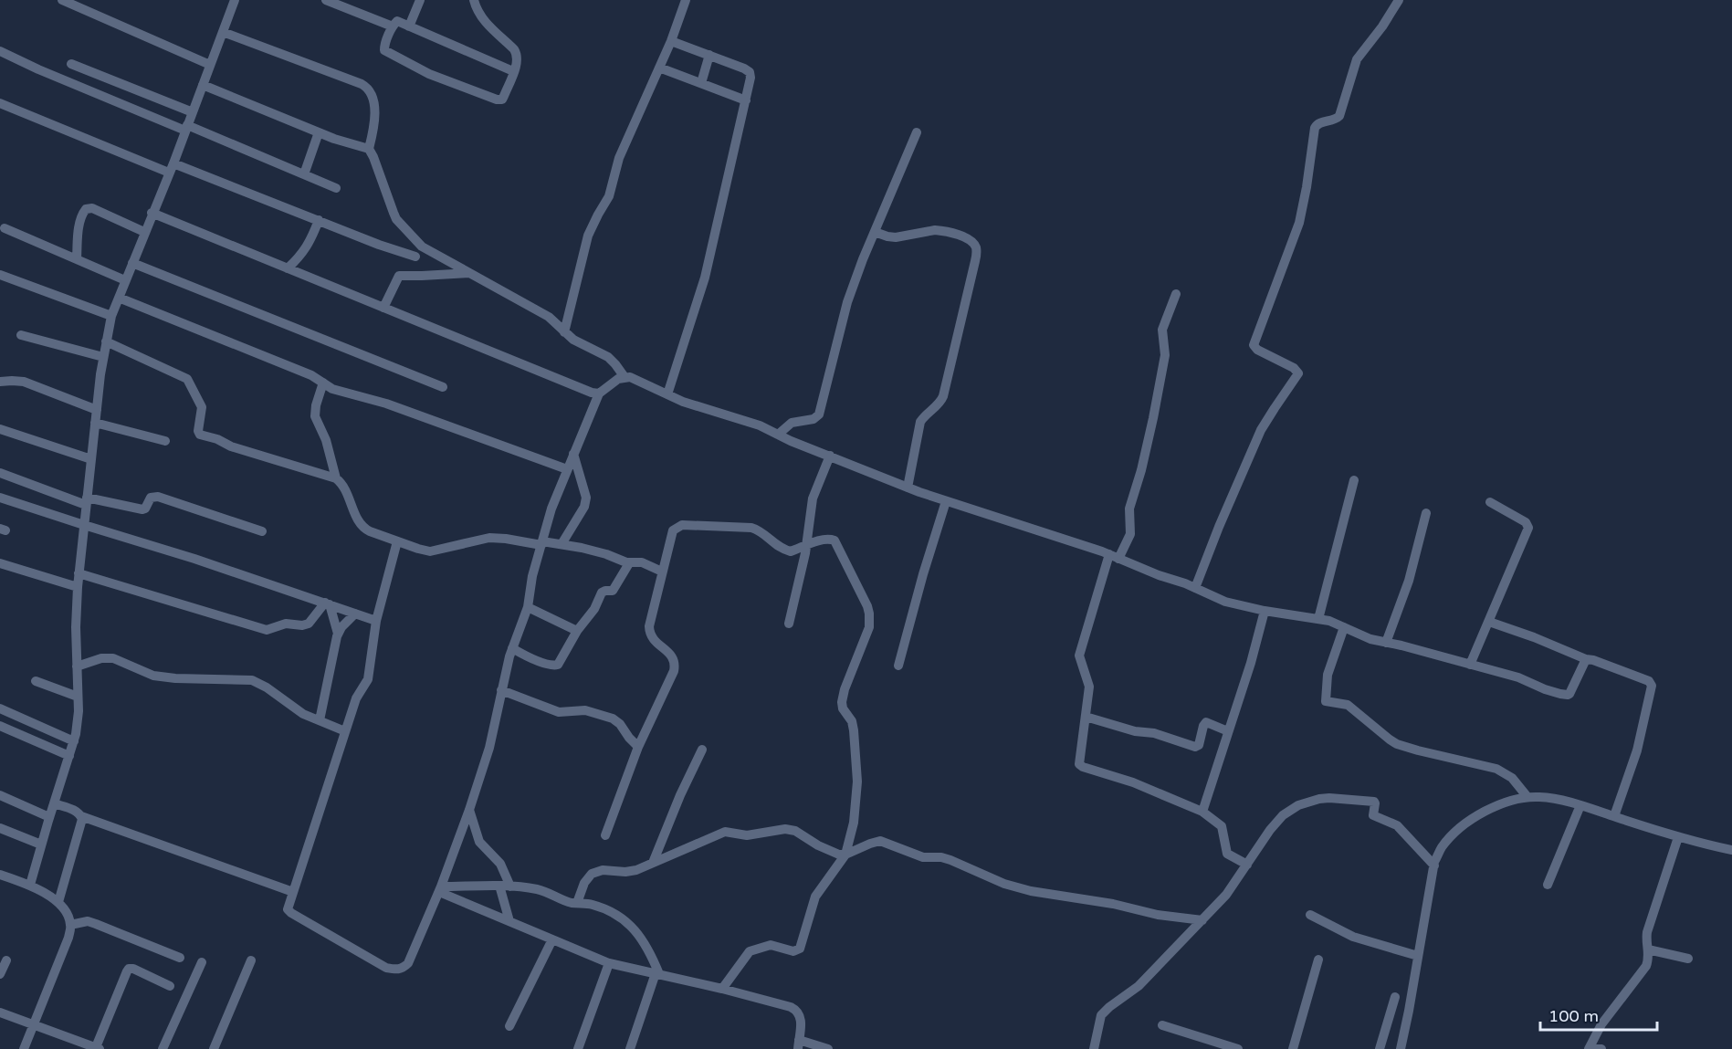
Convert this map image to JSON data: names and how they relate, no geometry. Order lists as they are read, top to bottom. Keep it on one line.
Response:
{"scale_bar":"100 m"}
